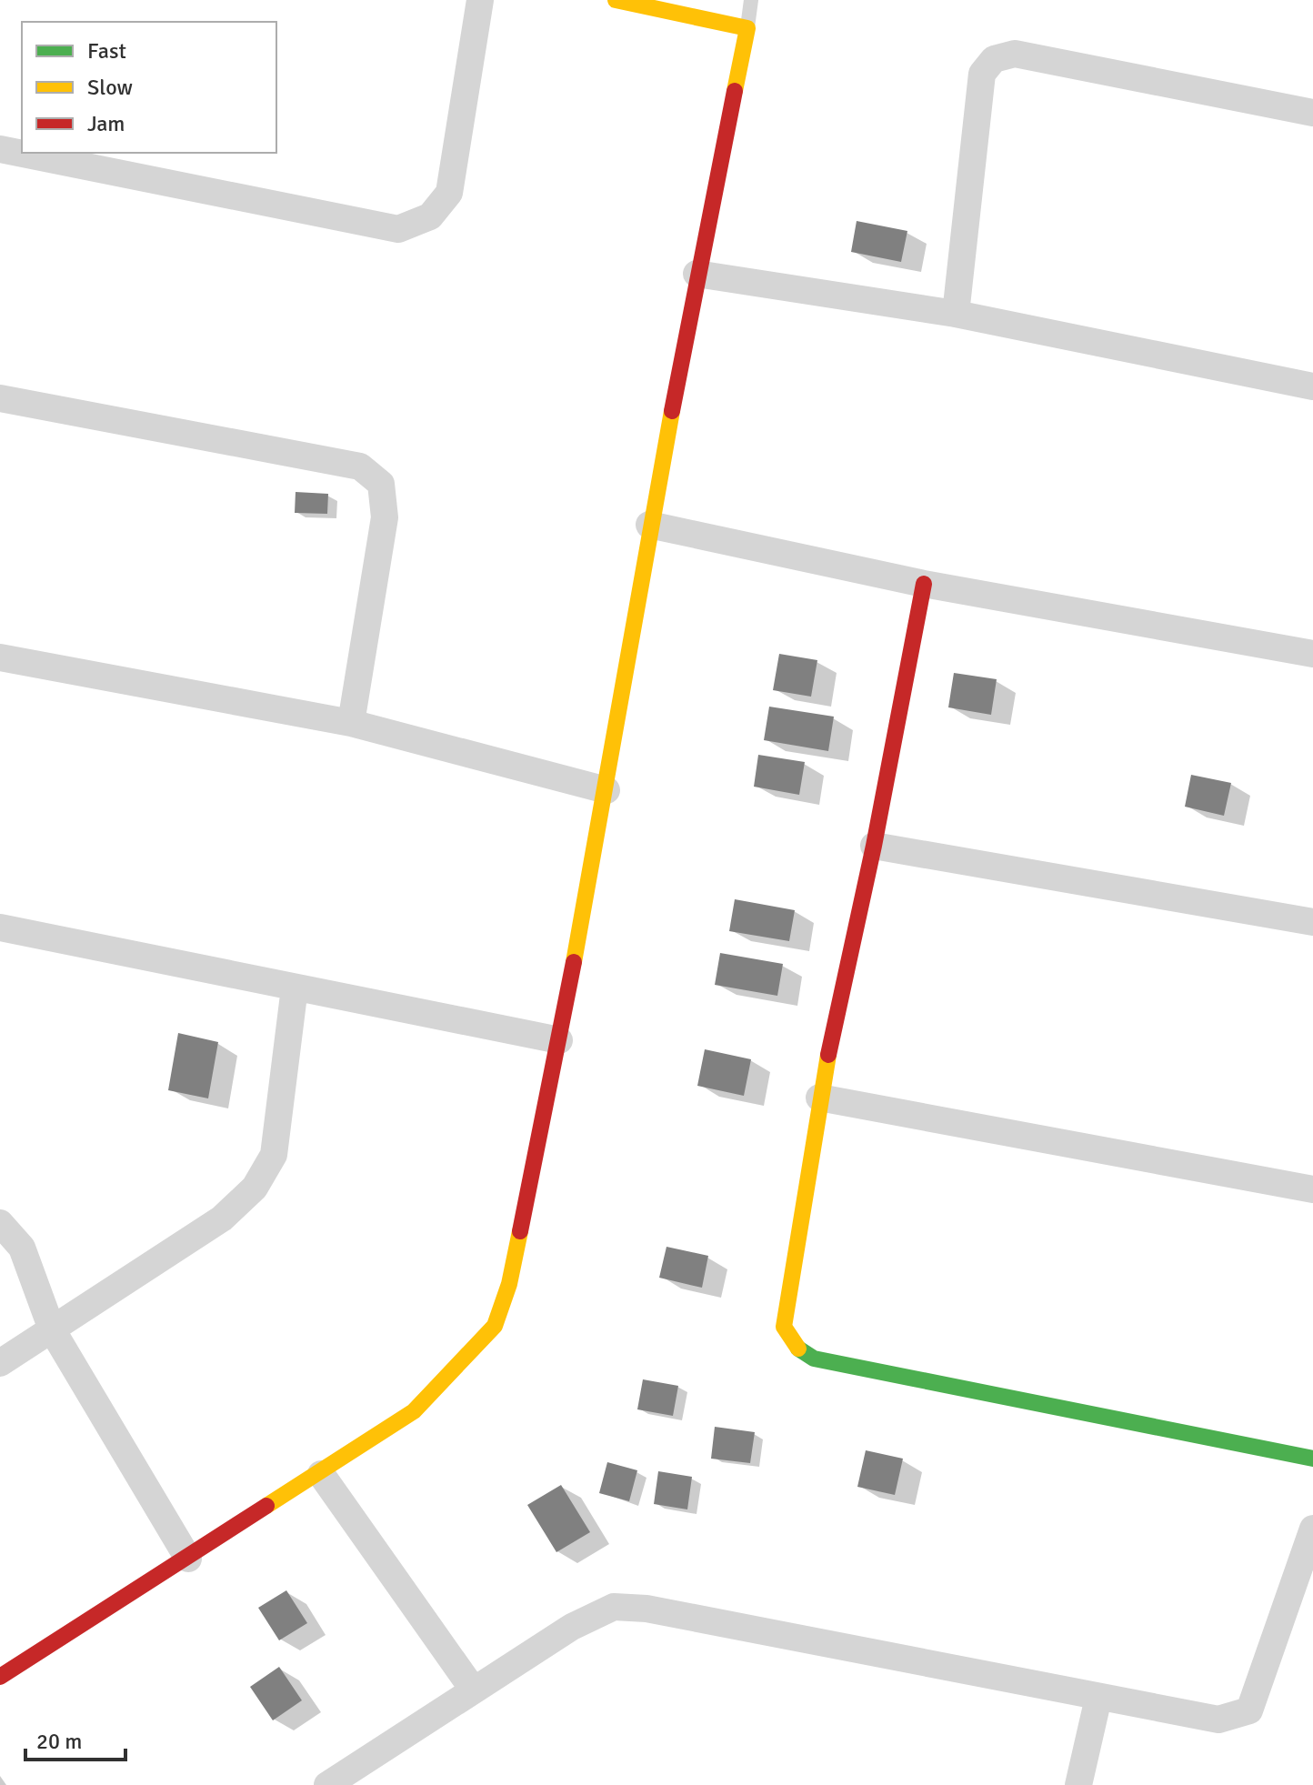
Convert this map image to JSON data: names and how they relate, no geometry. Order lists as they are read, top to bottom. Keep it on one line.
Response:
{"legend":["Fast","Slow","Jam"],"scale_bar":"20 m"}
